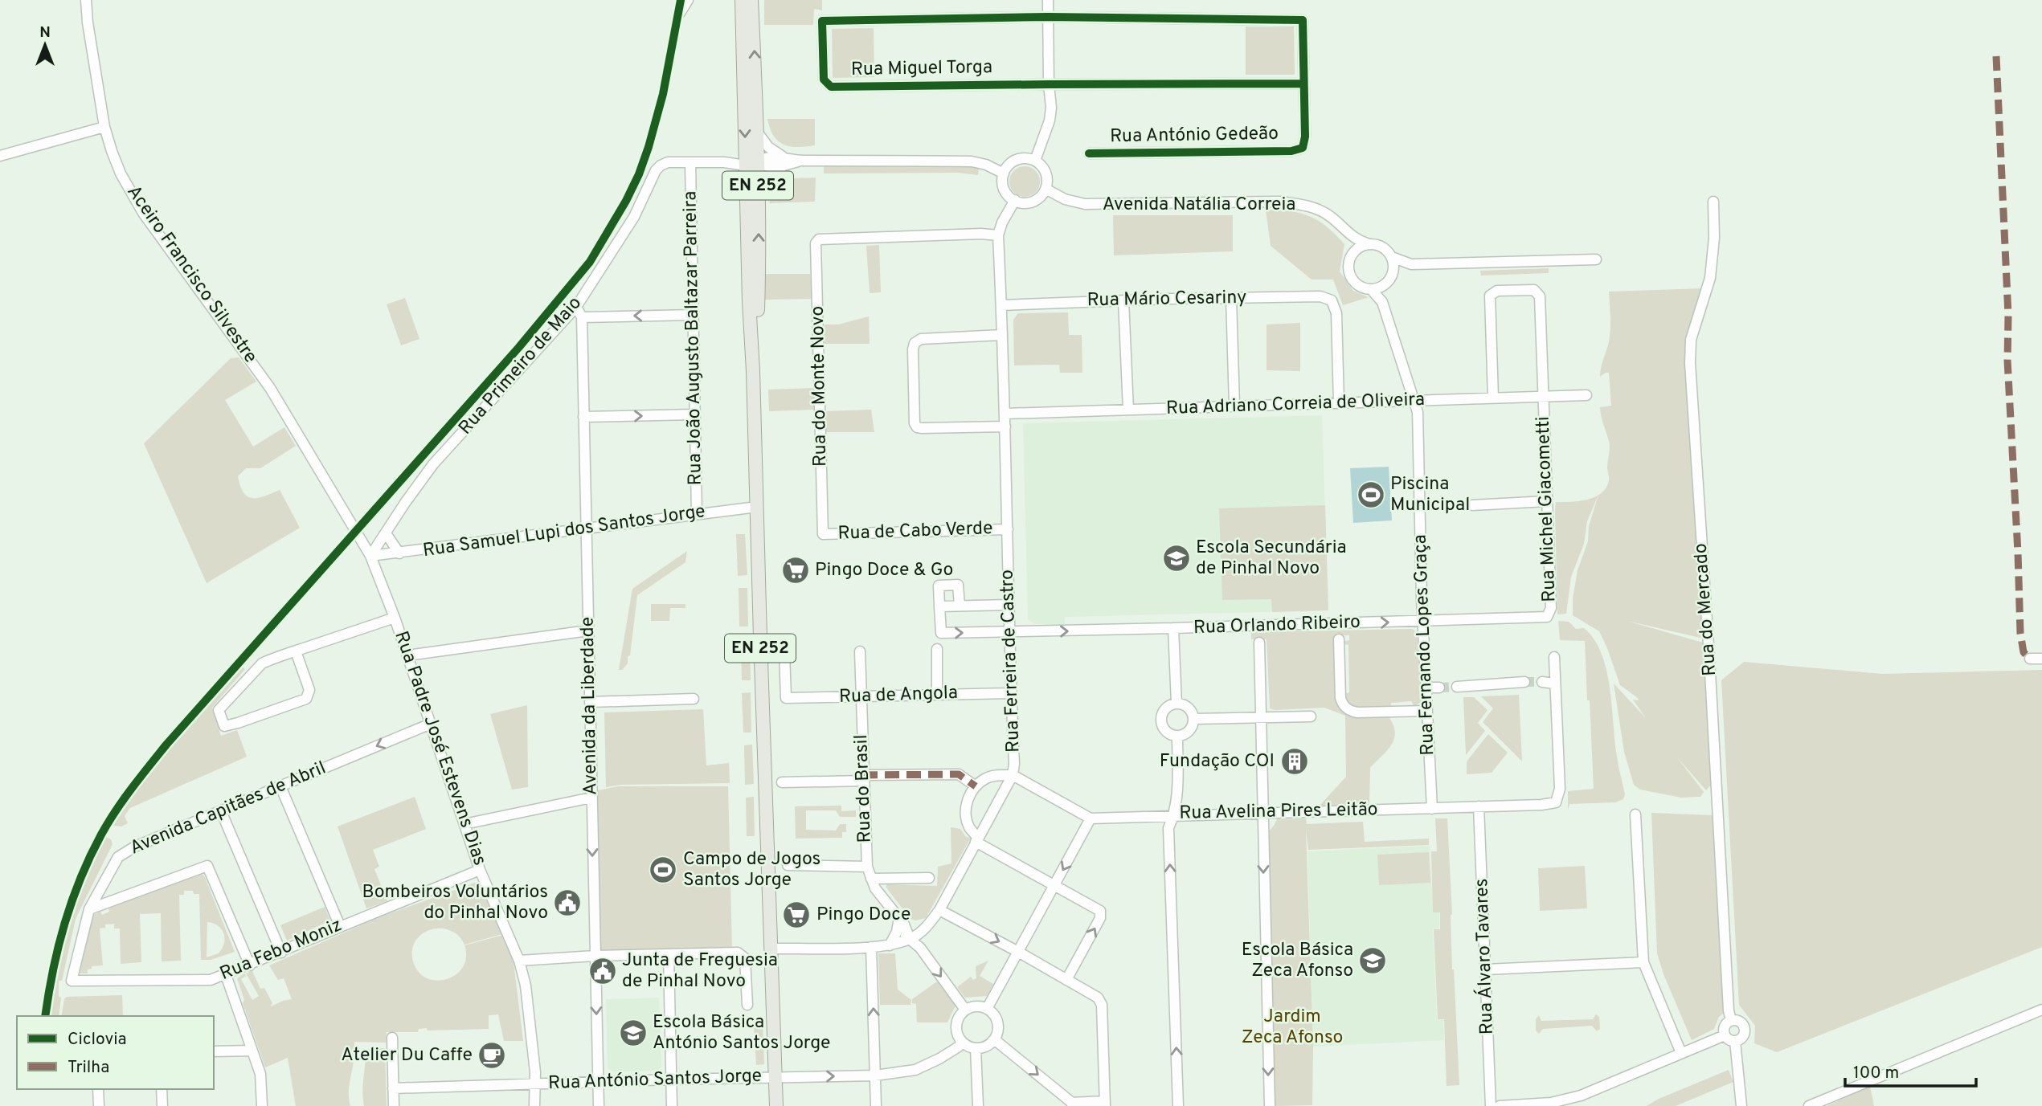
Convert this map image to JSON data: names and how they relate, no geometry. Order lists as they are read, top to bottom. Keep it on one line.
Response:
{"streets":{"main road":["EN 252"],"street":["Rua Miguel Torga","Rua António Gedeão","Avenida Natália Correia","Aceiro Francisco Silvestre","Rua Mário Cesariny","Rua João Augusto Baltazar Parreira","Rua Primeiro de Maio","Rua do Monte Novo","Rua Adriano Correia de Oliveira","Rua Michel Giacometti","Rua Samuel Lupi dos Santos Jorge","Rua de Cabo Verde","Rua do Mercado","Rua Orlando Ribeiro","Rua Fernando Lopes Graça","Rua Ferreira de Castro","Rua de Angola","Avenida da Liberdade","Rua Padre José Estevens Dias","Rua do Brasil","Avenida Capitães de Abril","Rua Avelina Pires Leitão","Rua Febo Moniz","Rua Álvaro Tavares","Rua António Santos Jorge"]},"crossings":[["Rua Miguel Torga","Rua António Gedeão"],["EN 252","Rua Primeiro de Maio"],["EN 252","Rua Samuel Lupi dos Santos Jorge"],["EN 252","Rua Ferreira de Castro"],["EN 252","Rua António Santos Jorge"],["Avenida Natália Correia","Rua Fernando Lopes Graça"],["Avenida Natália Correia","Rua Ferreira de Castro"],["Aceiro Francisco Silvestre","Rua Primeiro de Maio"],["Aceiro Francisco Silvestre","Rua Samuel Lupi dos Santos Jorge"],["Aceiro Francisco Silvestre","Rua Padre José Estevens Dias"],["Rua Mário Cesariny","Rua Adriano Correia de Oliveira"],["Rua Mário Cesariny","Rua Ferreira de Castro"],["Rua João Augusto Baltazar Parreira","Rua Primeiro de Maio"],["Rua João Augusto Baltazar Parreira","Rua Samuel Lupi dos Santos Jorge"],["Rua Primeiro de Maio","Rua Samuel Lupi dos Santos Jorge"],["Rua Primeiro de Maio","Avenida da Liberdade"],["Rua Primeiro de Maio","Rua Padre José Estevens Dias"],["Rua do Monte Novo","Rua de Cabo Verde"],["Rua do Monte Novo","Rua Ferreira de Castro"],["Rua Adriano Correia de Oliveira","Rua Michel Giacometti"],["Rua Adriano Correia de Oliveira","Rua Fernando Lopes Graça"],["Rua Adriano Correia de Oliveira","Rua Ferreira de Castro"],["Rua Michel Giacometti","Rua Orlando Ribeiro"],["Rua Samuel Lupi dos Santos Jorge","Avenida da Liberdade"],["Rua Samuel Lupi dos Santos Jorge","Rua Padre José Estevens Dias"],["Rua de Cabo Verde","Rua Ferreira de Castro"],["Rua Orlando Ribeiro","Rua Fernando Lopes Graça"],["Rua Orlando Ribeiro","Rua Ferreira de Castro"],["Rua Fernando Lopes Graça","Rua Avelina Pires Leitão"],["Rua Ferreira de Castro","Rua de Angola"],["Rua Ferreira de Castro","Rua do Brasil"],["Rua de Angola","Rua do Brasil"],["Avenida da Liberdade","Rua António Santos Jorge"],["Rua Padre José Estevens Dias","Avenida Capitães de Abril"],["Rua Padre José Estevens Dias","Rua Febo Moniz"],["Rua Padre José Estevens Dias","Rua António Santos Jorge"],["Rua do Brasil","Rua António Santos Jorge"],["Avenida Capitães de Abril","Rua Febo Moniz"],["Rua Avelina Pires Leitão","Rua Álvaro Tavares"]],"one_way":["Rua Orlando Ribeiro"],"parks":["Jardim Zeca Afonso"],"places":{"sports":["Piscina Municipal","Campo de Jogos Santos Jorge"],"school or university":["Escola Secundária de Pinhal Novo","Escola Básica Zeca Afonso","Escola Básica António Santos Jorge"],"supermarket":["Pingo Doce & Go","Pingo Doce"],"building":["Fundação COI"],"public building":["Bombeiros Voluntários do Pinhal Novo","Junta de Freguesia de Pinhal Novo"],"cafe":["Atelier Du Caffe"]},"legend":["Ciclovia","Trilha"],"scale_bar":"100 m","north":"top"}
